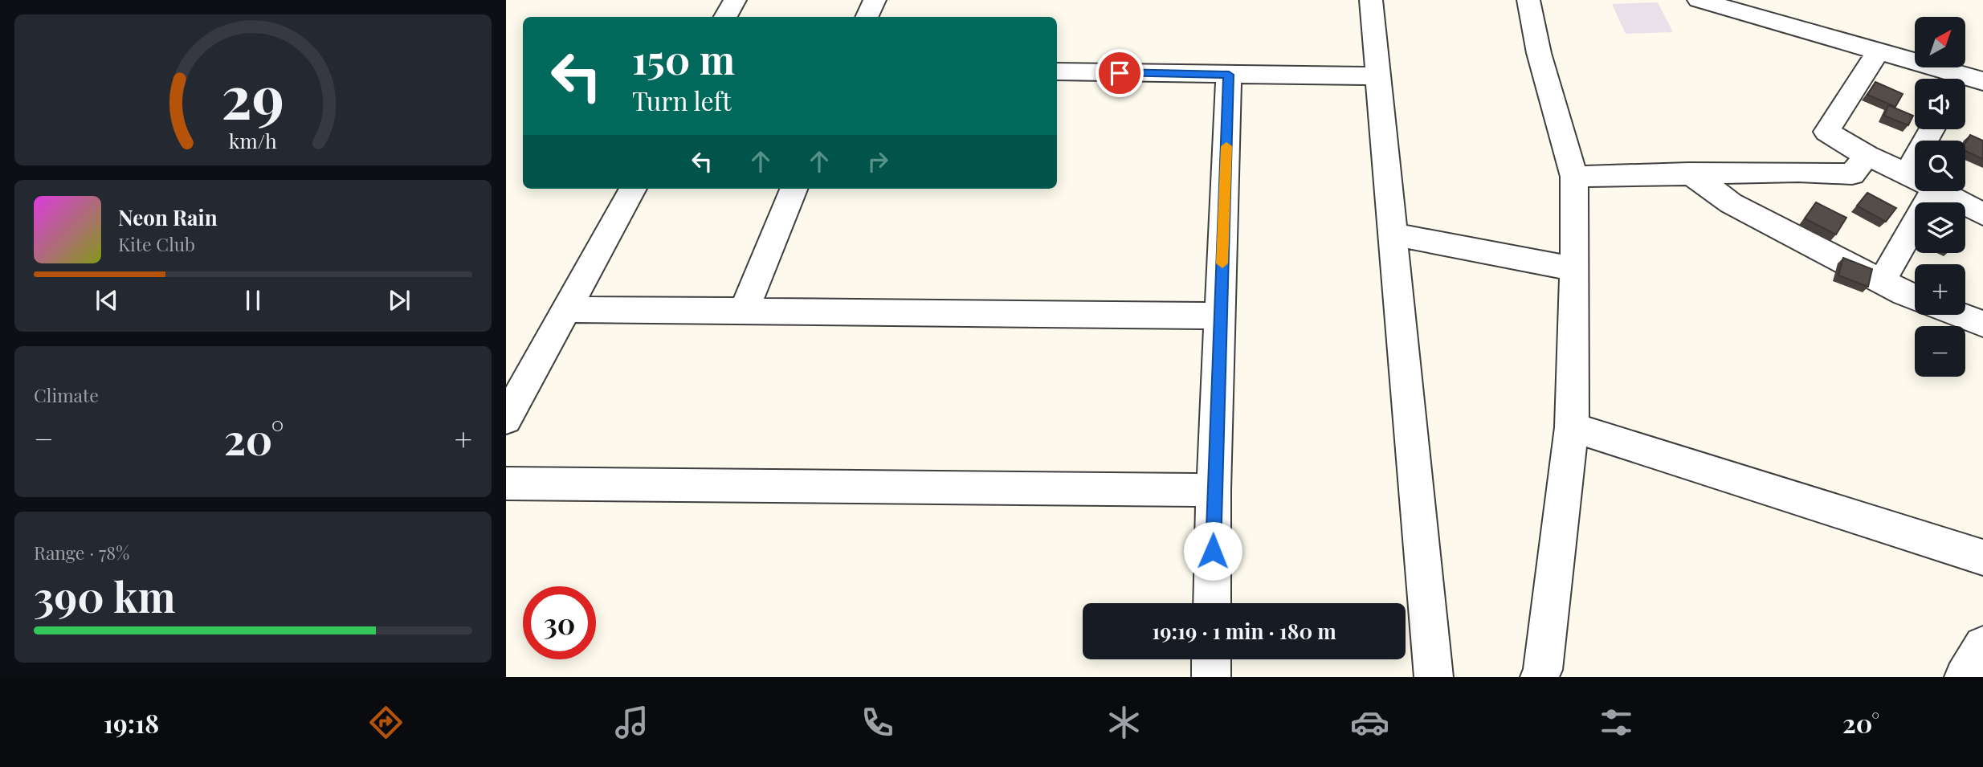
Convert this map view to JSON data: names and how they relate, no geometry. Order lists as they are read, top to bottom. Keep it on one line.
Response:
{"north":"top right","page":{"map_buttons":["+","−"],"turn":["150 m","Turn left"],"song":["Neon Rain","Kite Club"],"tile":["Climate",["Range · 78%","390 km"]],"heat":["−","20°","+"],"limit":"30","trip":"19:19 · 1 min · 180 m","tabs":["19:18","20°"],"gauge":["29","km/h"]}}
